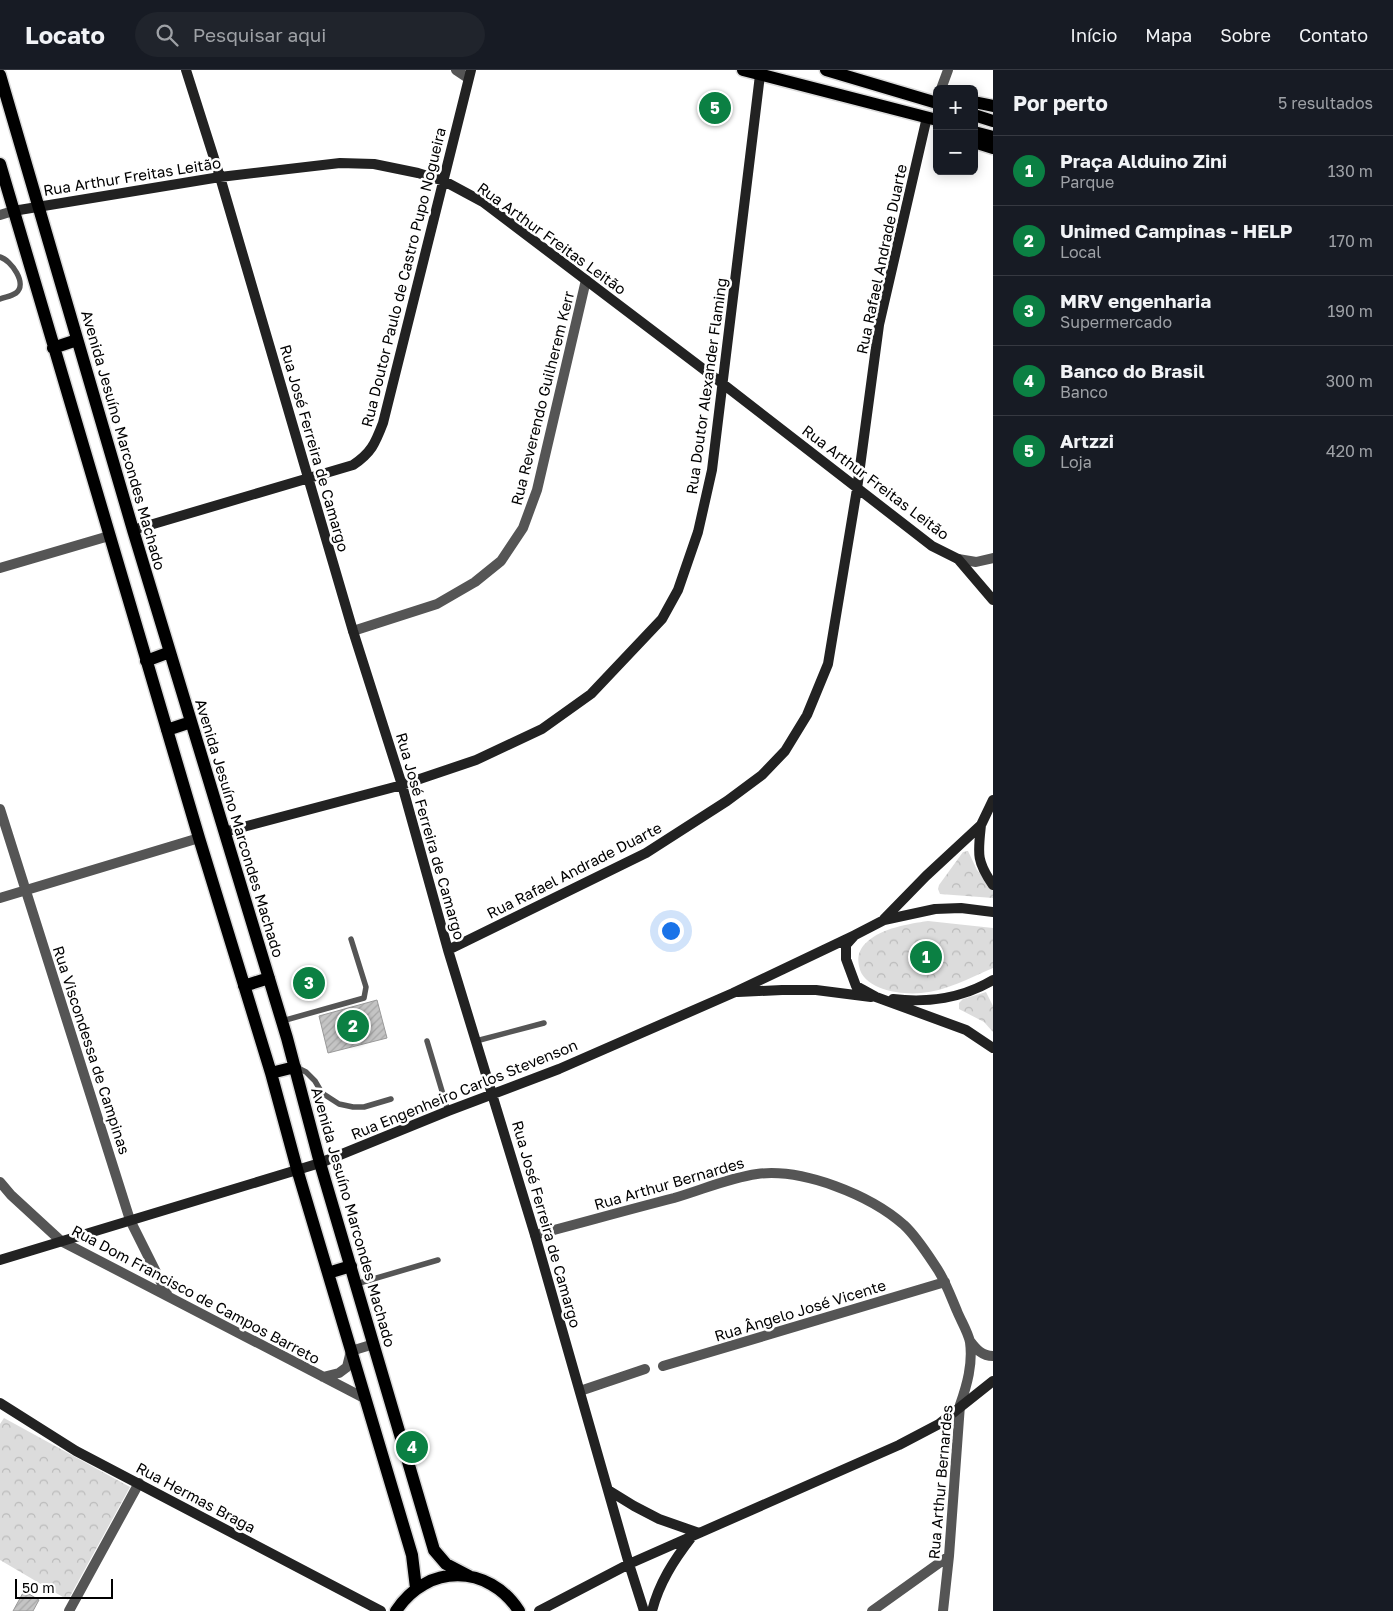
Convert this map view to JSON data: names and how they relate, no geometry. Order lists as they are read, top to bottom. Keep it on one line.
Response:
{"streets":{"main road":["Avenida Jesuíno Marcondes Machado"],"street":["Rua Arthur Freitas Leitão","Rua Rafael Andrade Duarte","Rua Doutor Paulo de Castro Pupo Nogueira","Rua Doutor Alexander Flaming","Rua Reverendo Guilherem Kerr","Rua José Ferreira de Camargo","Rua Viscondessa de Campinas","Rua Engenheiro Carlos Stevenson","Rua Arthur Bernardes","Rua Dom Francisco de Campos Barreto","Rua Ângelo José Vicente","Rua Hermas Braga"]},"crossings":[["Rua Arthur Freitas Leitão","Rua Rafael Andrade Duarte"],["Rua Arthur Freitas Leitão","Rua Doutor Paulo de Castro Pupo Nogueira"],["Rua Arthur Freitas Leitão","Rua Doutor Alexander Flaming"],["Rua Arthur Freitas Leitão","Rua Reverendo Guilherem Kerr"],["Rua Arthur Freitas Leitão","Avenida Jesuíno Marcondes Machado"],["Rua Arthur Freitas Leitão","Rua José Ferreira de Camargo"],["Rua Rafael Andrade Duarte","Rua José Ferreira de Camargo"],["Rua Doutor Paulo de Castro Pupo Nogueira","Avenida Jesuíno Marcondes Machado"],["Rua Doutor Paulo de Castro Pupo Nogueira","Rua José Ferreira de Camargo"],["Rua Doutor Alexander Flaming","Avenida Jesuíno Marcondes Machado"],["Rua Doutor Alexander Flaming","Rua José Ferreira de Camargo"],["Rua Reverendo Guilherem Kerr","Rua José Ferreira de Camargo"],["Avenida Jesuíno Marcondes Machado","Rua Engenheiro Carlos Stevenson"],["Rua José Ferreira de Camargo","Rua Engenheiro Carlos Stevenson"],["Rua José Ferreira de Camargo","Rua Arthur Bernardes"],["Rua Viscondessa de Campinas","Rua Engenheiro Carlos Stevenson"],["Rua Viscondessa de Campinas","Rua Dom Francisco de Campos Barreto"],["Rua Engenheiro Carlos Stevenson","Rua Dom Francisco de Campos Barreto"],["Rua Arthur Bernardes","Rua Ângelo José Vicente"]],"scale_bar":"50 m","page":{"header":"Locato","search":"Pesquisar aqui","nav":["Início","Mapa","Sobre","Contato"],"heading":["Por perto","5 resultados"],"map_buttons":["+","−"],"pins":["5","1","3","2","4"],"list":[{"mark":"1","name":"Praça Alduino Zini","note":"Parque","value":"130 m"},{"mark":"2","name":"Unimed Campinas - HELP","note":"Local","value":"170 m"},{"mark":"3","name":"MRV engenharia","note":"Supermercado","value":"190 m"},{"mark":"4","name":"Banco do Brasil","note":"Banco","value":"300 m"},{"mark":"5","name":"Artzzi","note":"Loja","value":"420 m"}],"scale":"50 m"}}
